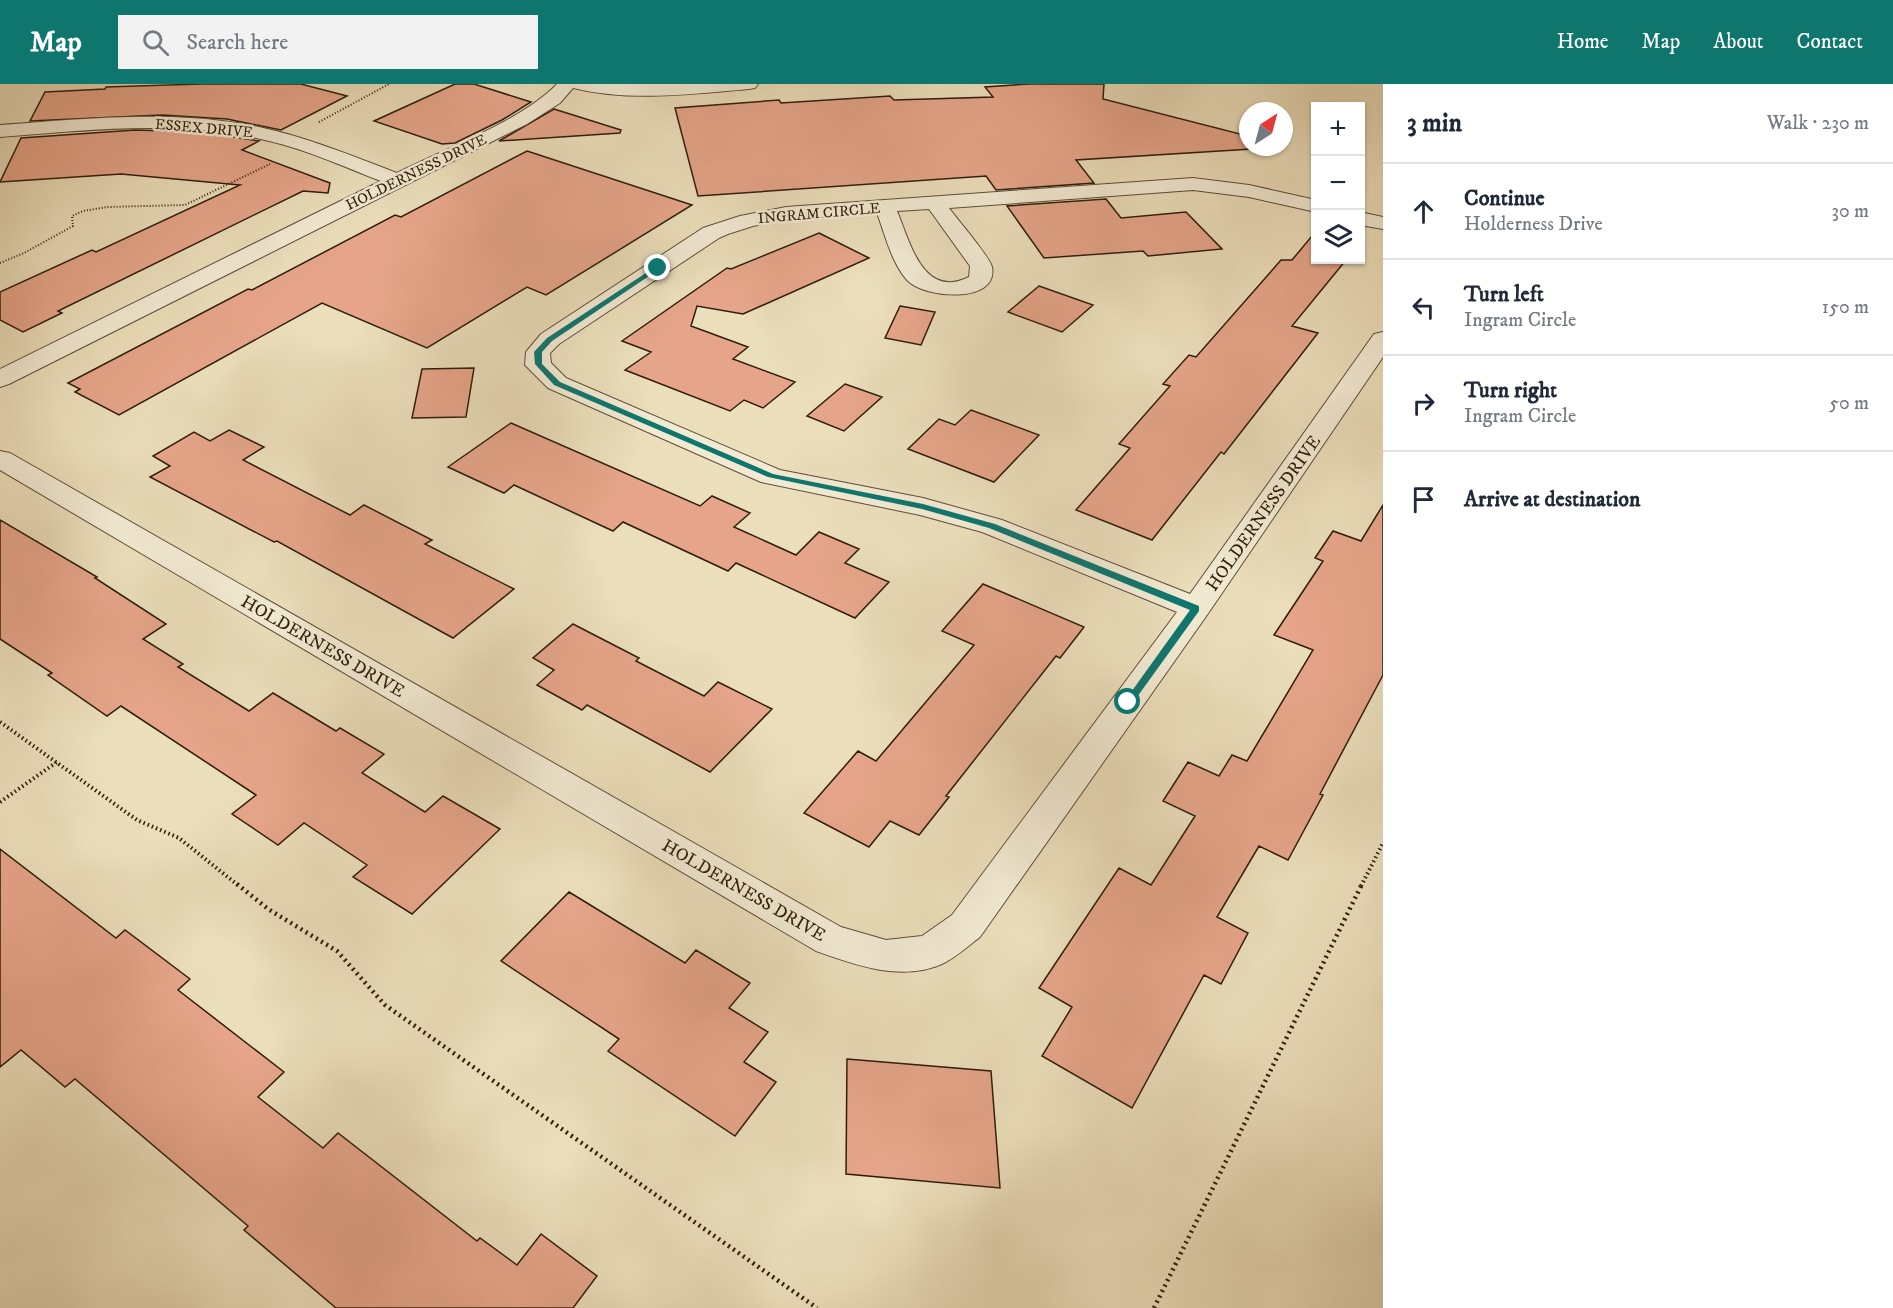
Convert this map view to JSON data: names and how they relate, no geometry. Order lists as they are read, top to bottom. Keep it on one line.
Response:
{"streets":{"street":["ESSEX DRIVE","HOLDERNESS DRIVE","INGRAM CIRCLE"]},"crossings":[["ESSEX DRIVE","HOLDERNESS DRIVE"],["HOLDERNESS DRIVE","INGRAM CIRCLE"]],"north":"top right","page":{"header":"Map","search":"Search here","nav":["Home","Map","About","Contact"],"heading":["3 min","Walk · 230 m"],"map_buttons":["+","−"],"list":[["Continue","Holderness Drive","30 m"],["Turn left","Ingram Circle","150 m"],["Turn right","Ingram Circle","50 m"],"Arrive at destination"]}}
